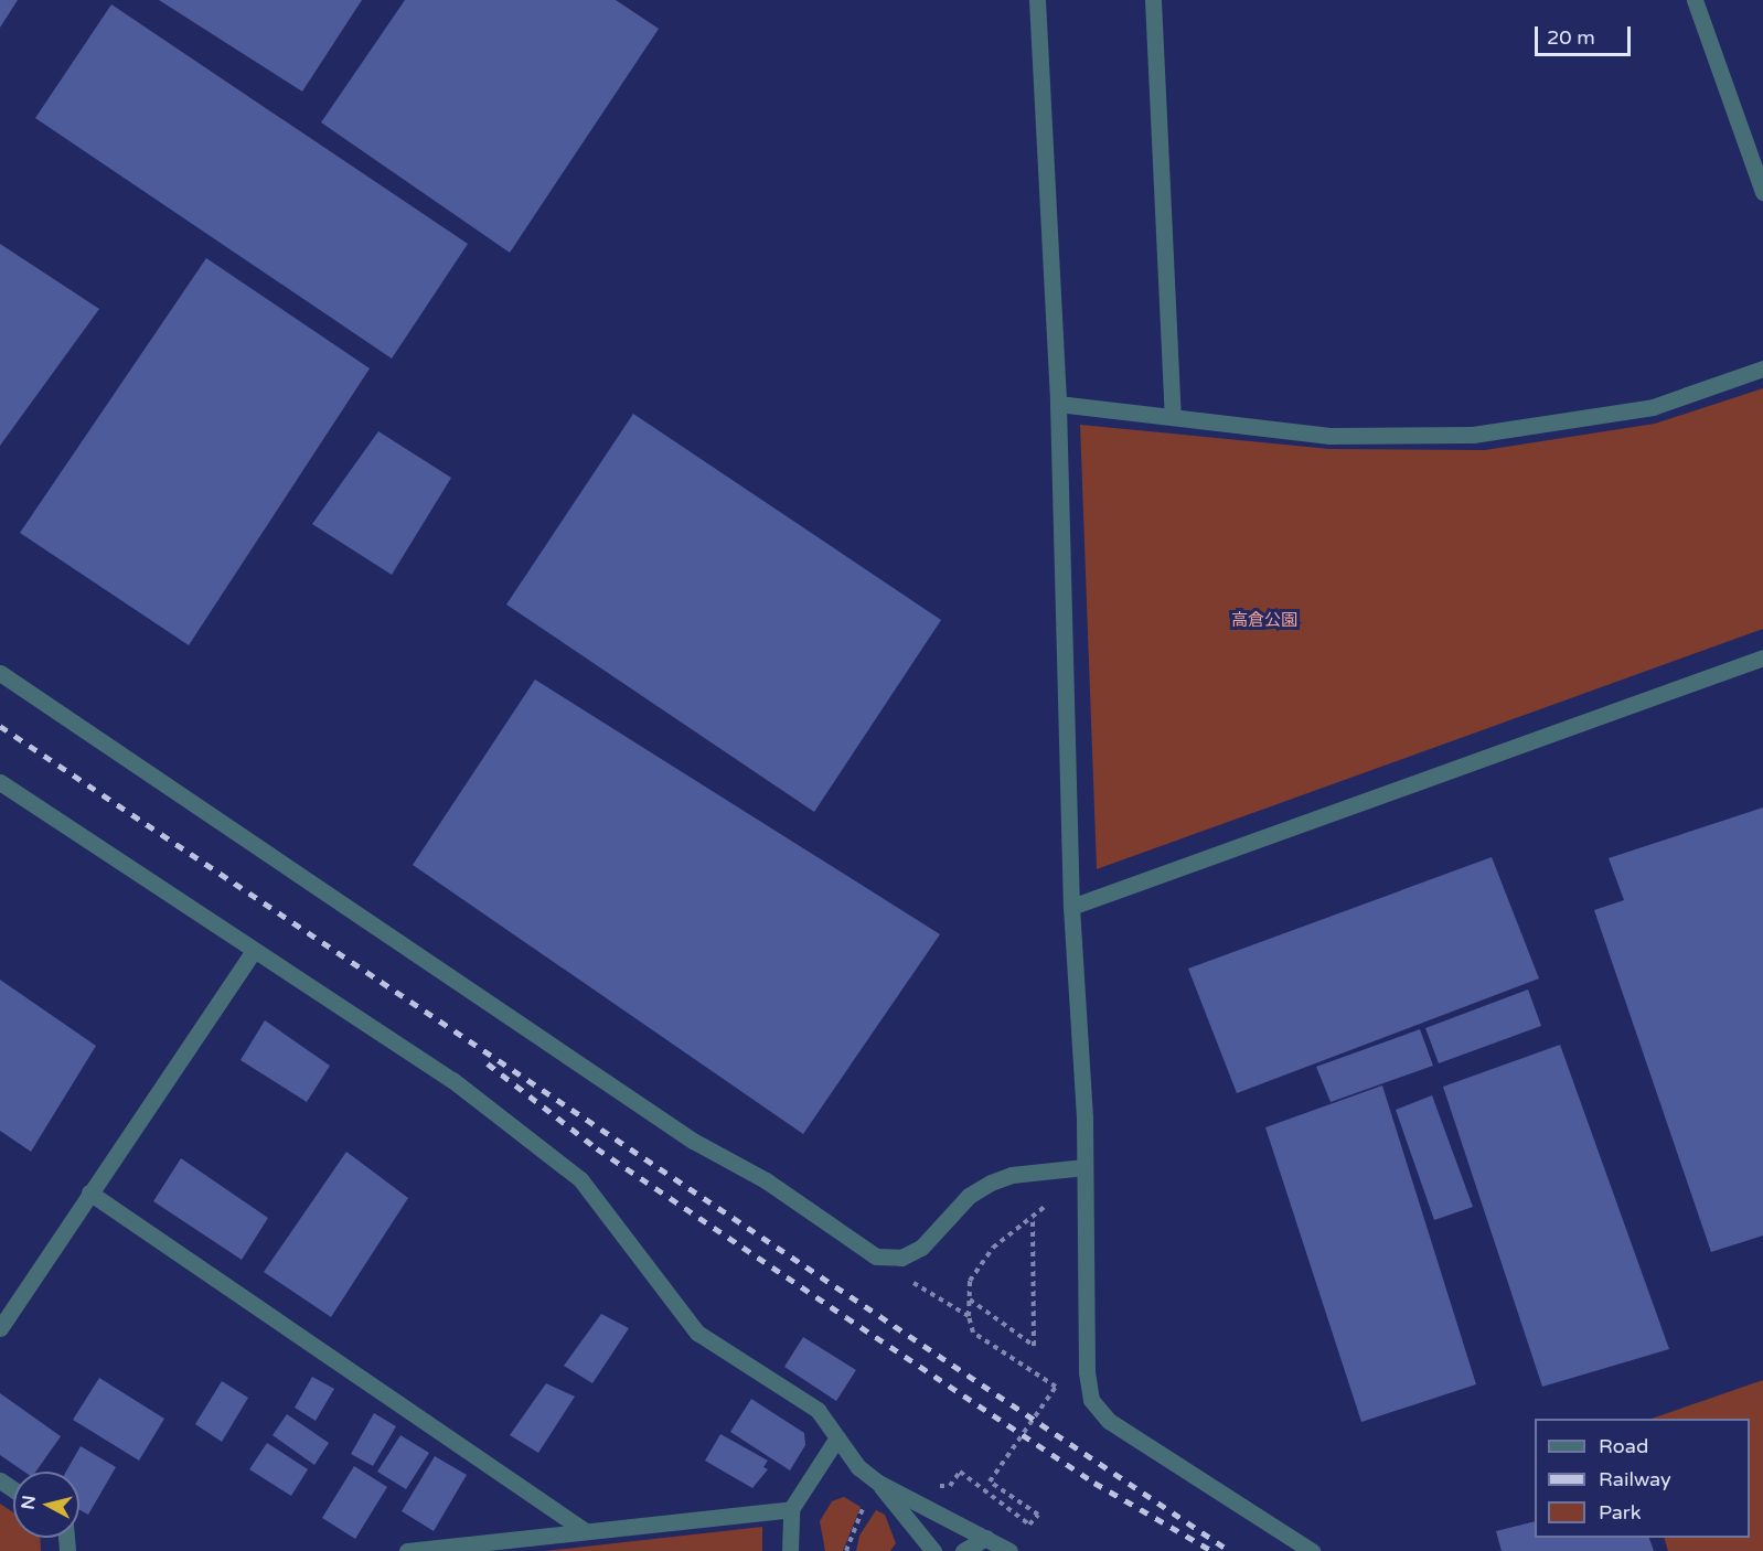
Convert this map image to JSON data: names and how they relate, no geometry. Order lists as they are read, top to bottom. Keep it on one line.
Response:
{"parks":["高倉公園"],"legend":["Road","Railway","Park"],"scale_bar":"20 m","north":"left"}
